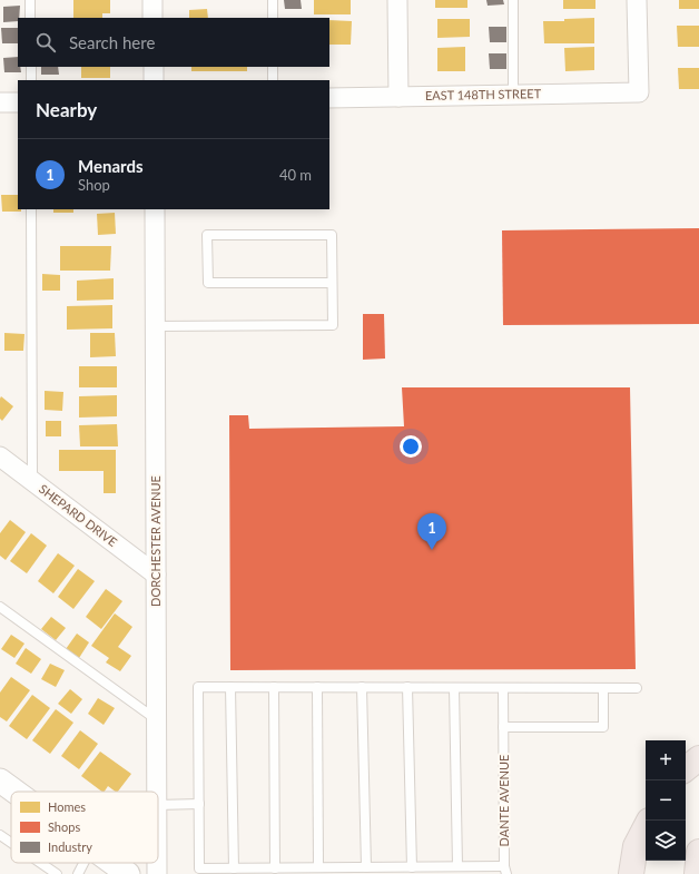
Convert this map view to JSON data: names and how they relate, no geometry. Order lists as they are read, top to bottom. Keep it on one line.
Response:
{"streets":{"street":["EAST 148TH STREET","SHEPARD DRIVE","DORCHESTER AVENUE"],"lane":["DANTE AVENUE"]},"crossings":[["SHEPARD DRIVE","DORCHESTER AVENUE"]],"legend":["Homes","Shops","Industry"],"page":{"search":"Search here","heading":"Nearby","list":[{"mark":"1","name":"Menards","note":"Shop","value":"40 m"}],"pins":"1","map_buttons":["+","−"]}}
